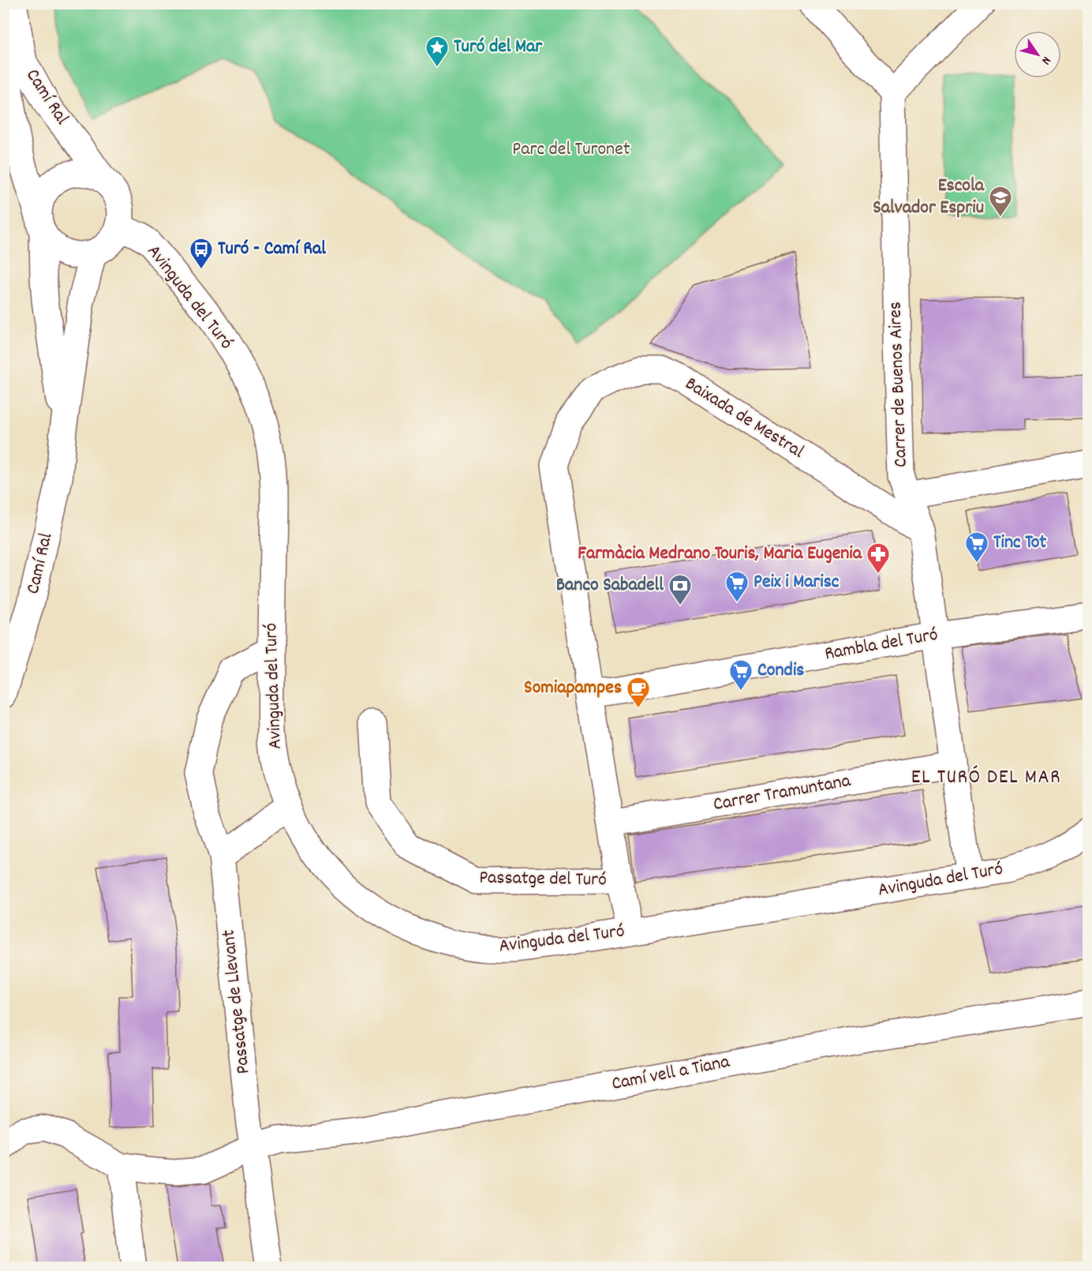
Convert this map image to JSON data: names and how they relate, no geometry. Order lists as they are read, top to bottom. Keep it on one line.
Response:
{"streets":{"street":["Camí Ral","Avinguda del Turó","Carrer de Buenos Aires","Baixada de Mestral","Rambla del Turó","Carrer Tramuntana","Passatge del Turó","Passatge de Llevant","Camí vell a Tiana"]},"crossings":[["Camí Ral","Avinguda del Turó"],["Avinguda del Turó","Carrer de Buenos Aires"],["Avinguda del Turó","Baixada de Mestral"],["Avinguda del Turó","Passatge de Llevant"],["Carrer de Buenos Aires","Baixada de Mestral"],["Carrer de Buenos Aires","Rambla del Turó"],["Carrer de Buenos Aires","Carrer Tramuntana"],["Baixada de Mestral","Rambla del Turó"],["Baixada de Mestral","Carrer Tramuntana"],["Baixada de Mestral","Passatge del Turó"],["Passatge de Llevant","Camí vell a Tiana"]],"districts":["EL TURÓ DEL MAR"],"parks":["Parc del Turonet"],"places":{"place":["Turó del Mar"],"school or university":["Escola Salvador Espriu"],"bus stop":["Turó - Camí Ral"],"supermarket":["Tinc Tot","Peix i Marisc","Condis"],"pharmacy":["Farmàcia Medrano Touris, Maria Eugenia"],"bank":["Banco Sabadell"],"cafe":["Somiapampes"]},"north":"bottom right"}
